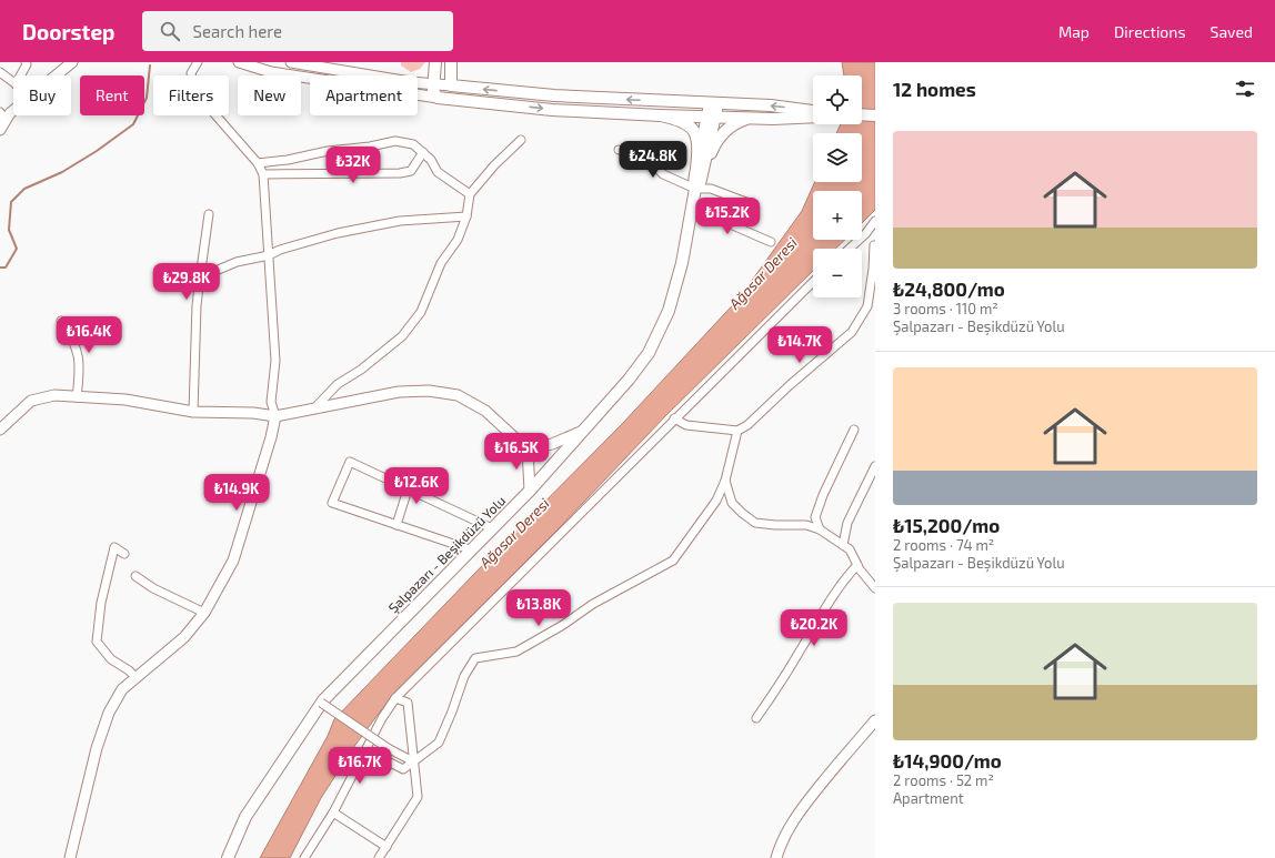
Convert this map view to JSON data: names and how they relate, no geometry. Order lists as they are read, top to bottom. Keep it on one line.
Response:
{"streets":{"main road":["Şalpazarı - Beşikdüzü Yolu"]},"water":["Ağasar Deresi"],"page":{"header":"Doorstep","search":"Search here","nav":["Map","Directions","Saved"],"heading":"12 homes","map_buttons":["+","−"],"chip":["Buy","Rent","Filters","New","Apartment"],"list":[{"name":"₺24,800/mo","note":"3 rooms · 110 m² · Şalpazarı - Beşikdüzü Yolu"},{"name":"₺15,200/mo","note":"2 rooms · 74 m² · Şalpazarı - Beşikdüzü Yolu"},{"name":"₺14,900/mo","note":"2 rooms · 52 m² · Apartment"}],"price":["₺24.8K","₺32K","₺15.2K","₺29.8K","₺16.4K","₺14.7K","₺16.5K","₺12.6K","₺14.9K","₺13.8K","₺20.2K","₺16.7K"]}}
